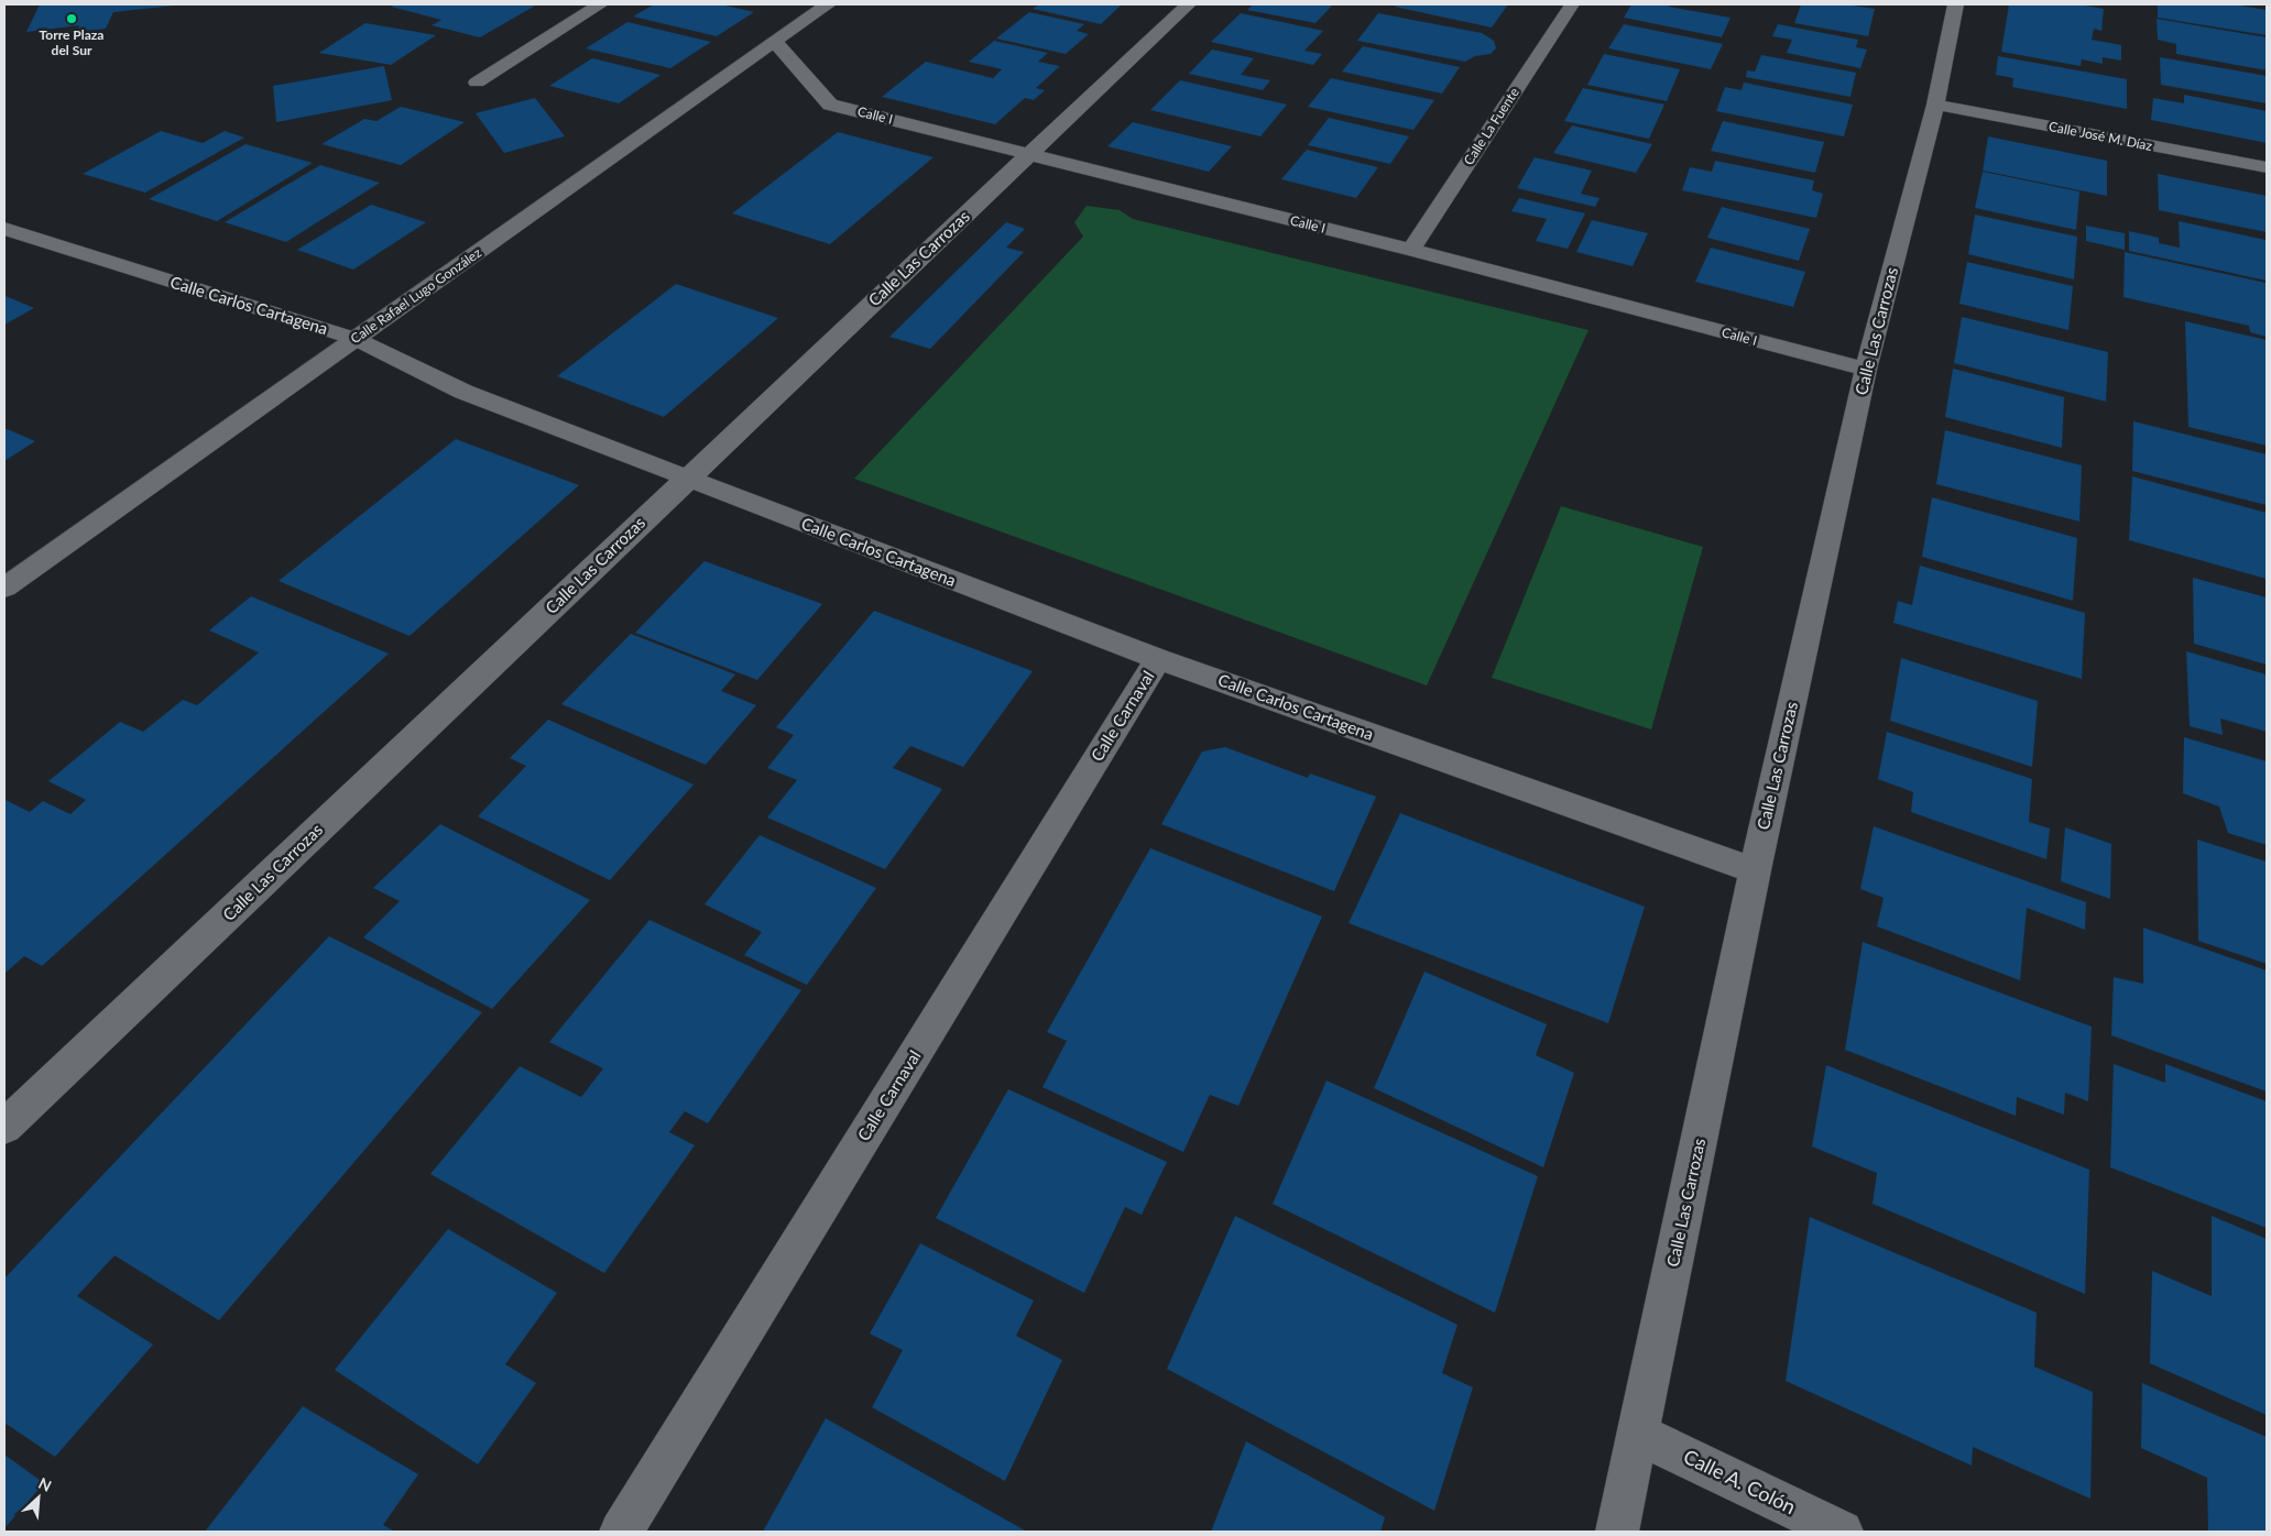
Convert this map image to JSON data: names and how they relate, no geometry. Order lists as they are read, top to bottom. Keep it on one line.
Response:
{"streets":{"street":["Calle I","Calle La Fuente","Calle José M. Díaz","Calle Las Carrozas","Calle Rafael Lugo González","Calle Carlos Cartagena","Calle Carnaval","Calle A. Colón"]},"crossings":[["Calle I","Calle La Fuente"],["Calle I","Calle Las Carrozas"],["Calle I","Calle Rafael Lugo González"],["Calle José M. Díaz","Calle Las Carrozas"],["Calle Las Carrozas","Calle Carlos Cartagena"],["Calle Las Carrozas","Calle A. Colón"],["Calle Rafael Lugo González","Calle Carlos Cartagena"],["Calle Carlos Cartagena","Calle Carnaval"]],"places":["Torre Plaza del Sur"],"north":"top right"}
